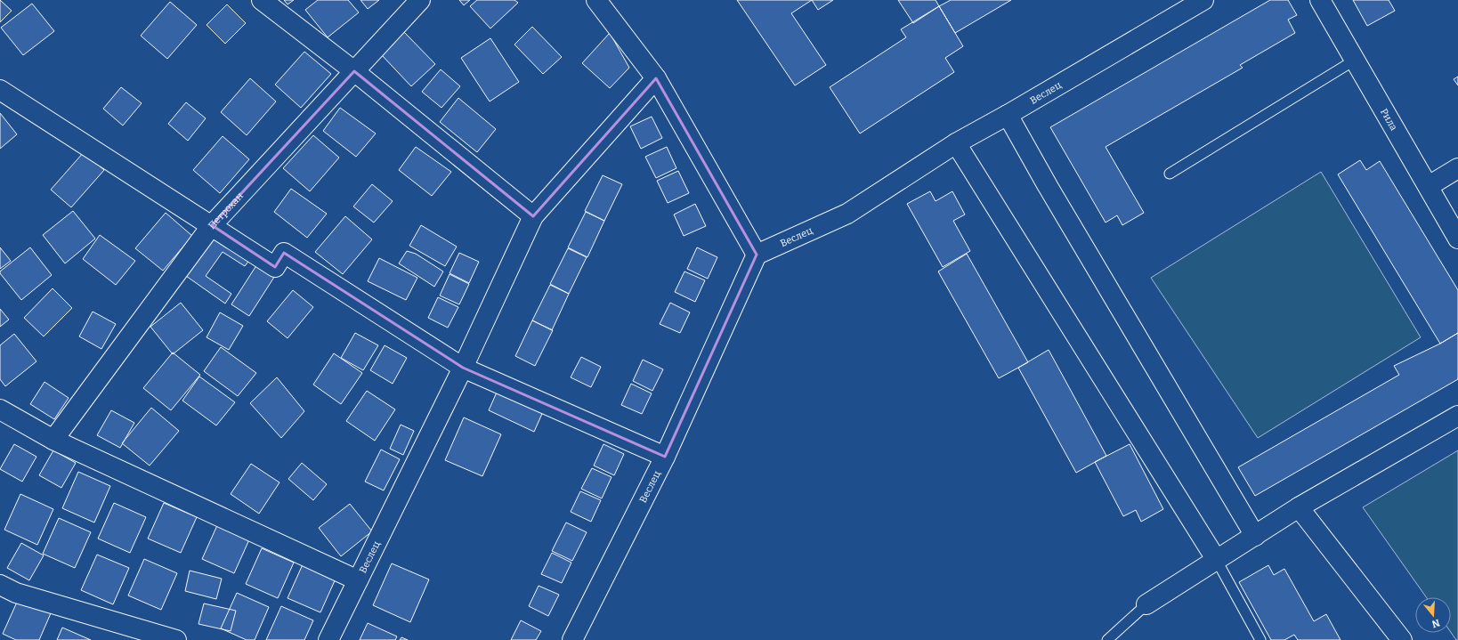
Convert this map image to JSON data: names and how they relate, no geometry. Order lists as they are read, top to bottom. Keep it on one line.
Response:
{"streets":{"street":["Веслец","Рила","Петрохан"]},"north":"bottom"}
